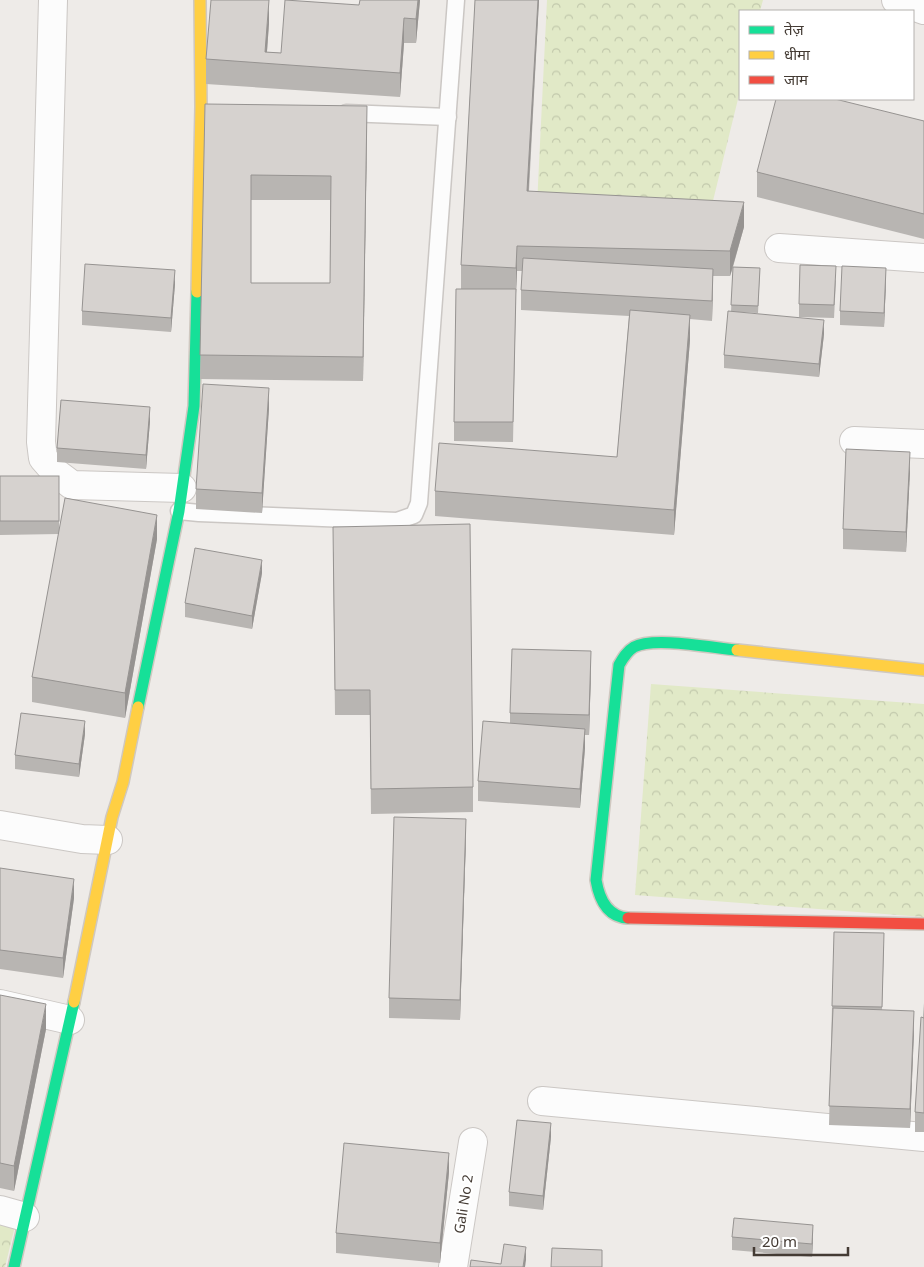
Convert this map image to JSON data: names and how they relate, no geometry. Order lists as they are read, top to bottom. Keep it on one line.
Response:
{"streets":{"street":["Gali No 2"]},"legend":["तेज़","धीमा","जाम"],"scale_bar":"20 m"}
